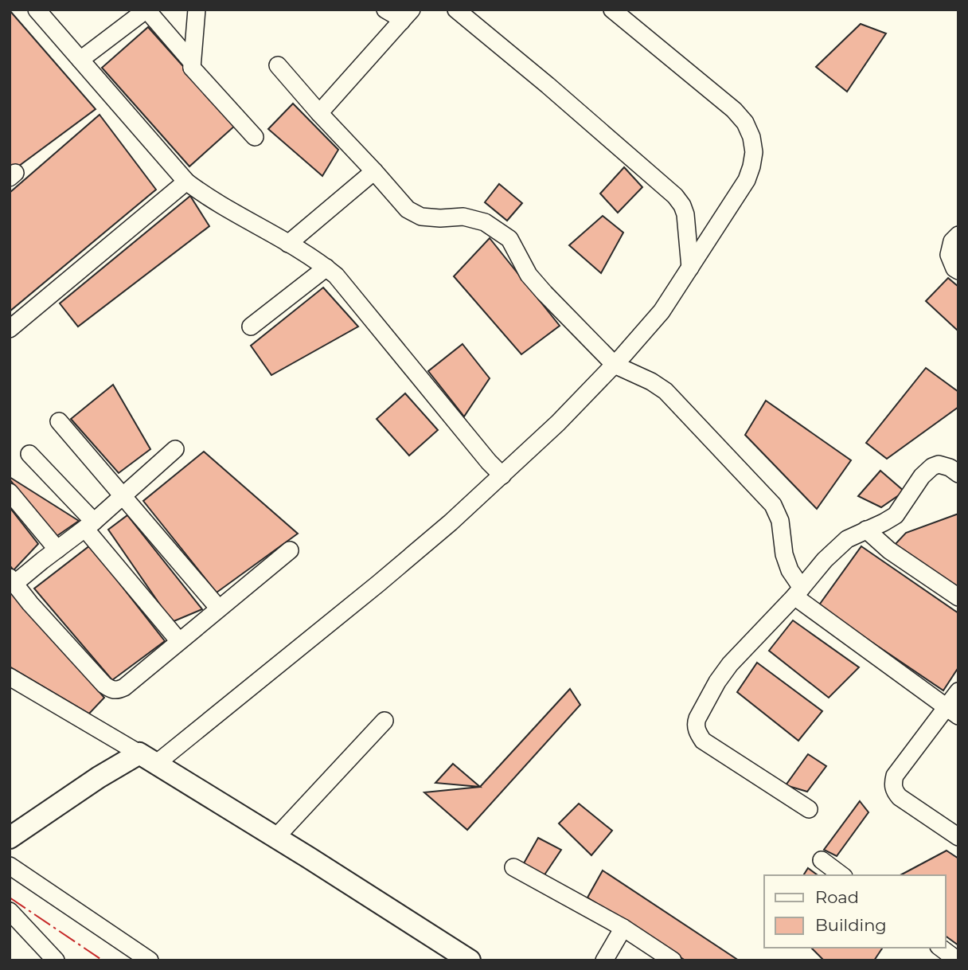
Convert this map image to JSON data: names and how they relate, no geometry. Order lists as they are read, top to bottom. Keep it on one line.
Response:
{"legend":["Road","Building"]}
